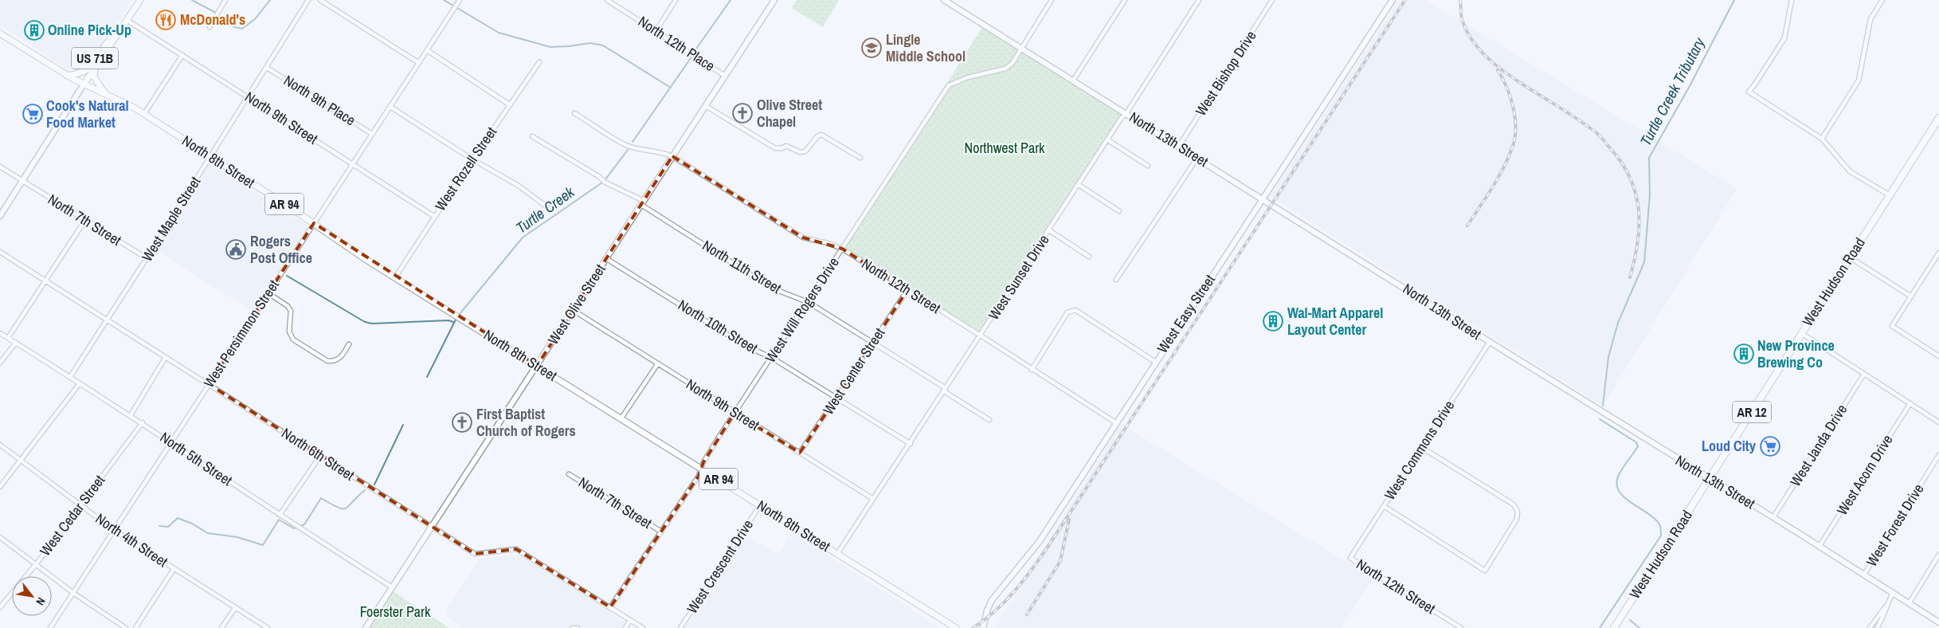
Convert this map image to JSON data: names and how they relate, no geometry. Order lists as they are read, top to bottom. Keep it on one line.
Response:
{"streets":{"highway":["West Hudson Road","AR 12"],"main road":["US 71B","North 13th Street","North 8th Street","AR 94","West Olive Street","West Easy Street"],"street":["North 12th Place","West Bishop Drive","North 9th Place","North 9th Street","West Rozell Street","West Maple Street","North 7th Street","North 11th Street","West Sunset Drive","North 12th Street","West Will Rogers Drive","North 10th Street","West Persimmon Street","West Center Street","West Janda Drive","West Commons Drive","North 6th Street","North 5th Street","West Acorn Drive","West Cedar Street","West Forest Drive","North 4th Street","West Crescent Drive"]},"crossings":[["North 12th Place","West Olive Street"],["US 71B","North 9th Street"],["US 71B","North 8th Street"],["US 71B","AR 94"],["West Bishop Drive","North 13th Street"],["North 9th Place","West Maple Street"],["North 9th Place","West Persimmon Street"],["North 9th Street","West Rozell Street"],["North 9th Street","West Maple Street"],["North 9th Street","West Sunset Drive"],["North 9th Street","West Olive Street"],["North 9th Street","West Will Rogers Drive"],["North 9th Street","West Persimmon Street"],["North 9th Street","West Center Street"],["North 13th Street","West Sunset Drive"],["North 13th Street","West Hudson Road"],["North 13th Street","West Will Rogers Drive"],["North 13th Street","West Easy Street"],["North 13th Street","West Janda Drive"],["North 13th Street","West Commons Drive"],["North 13th Street","West Acorn Drive"],["North 13th Street","West Forest Drive"],["North 8th Street","West Rozell Street"],["North 8th Street","AR 94"],["North 8th Street","West Maple Street"],["North 8th Street","West Sunset Drive"],["North 8th Street","West Olive Street"],["North 8th Street","West Will Rogers Drive"],["North 8th Street","West Persimmon Street"],["North 8th Street","West Crescent Drive"],["West Maple Street","North 7th Street"],["West Maple Street","North 6th Street"],["West Maple Street","North 5th Street"],["North 7th Street","West Will Rogers Drive"],["North 11th Street","West Sunset Drive"],["North 11th Street","West Olive Street"],["North 11th Street","West Will Rogers Drive"],["North 11th Street","West Center Street"],["West Sunset Drive","North 12th Street"],["West Sunset Drive","North 10th Street"],["North 12th Street","West Olive Street"],["North 12th Street","West Will Rogers Drive"],["North 12th Street","West Easy Street"],["North 12th Street","West Center Street"],["North 12th Street","West Commons Drive"],["West Olive Street","North 10th Street"],["West Olive Street","North 6th Street"],["West Olive Street","North 5th Street"],["West Will Rogers Drive","North 10th Street"],["West Will Rogers Drive","North 6th Street"],["North 10th Street","West Center Street"],["West Persimmon Street","North 6th Street"],["West Persimmon Street","North 5th Street"],["West Persimmon Street","North 4th Street"],["North 5th Street","West Cedar Street"],["West Cedar Street","North 4th Street"]],"water":["Turtle Creek Tributary","Turtle Creek"],"parks":["Northwest Park","Foerster Park"],"places":{"restaurant":["McDonald's"],"building":["Online Pick-Up","Wal-Mart Apparel Layout Center","New Province Brewing Co"],"school or university":["Lingle Middle School"],"church":["Olive Street Chapel","First Baptist Church of Rogers"],"supermarket":["Cook's Natural Food Market","Loud City"],"public building":["Rogers Post Office"]},"north":"bottom right"}
